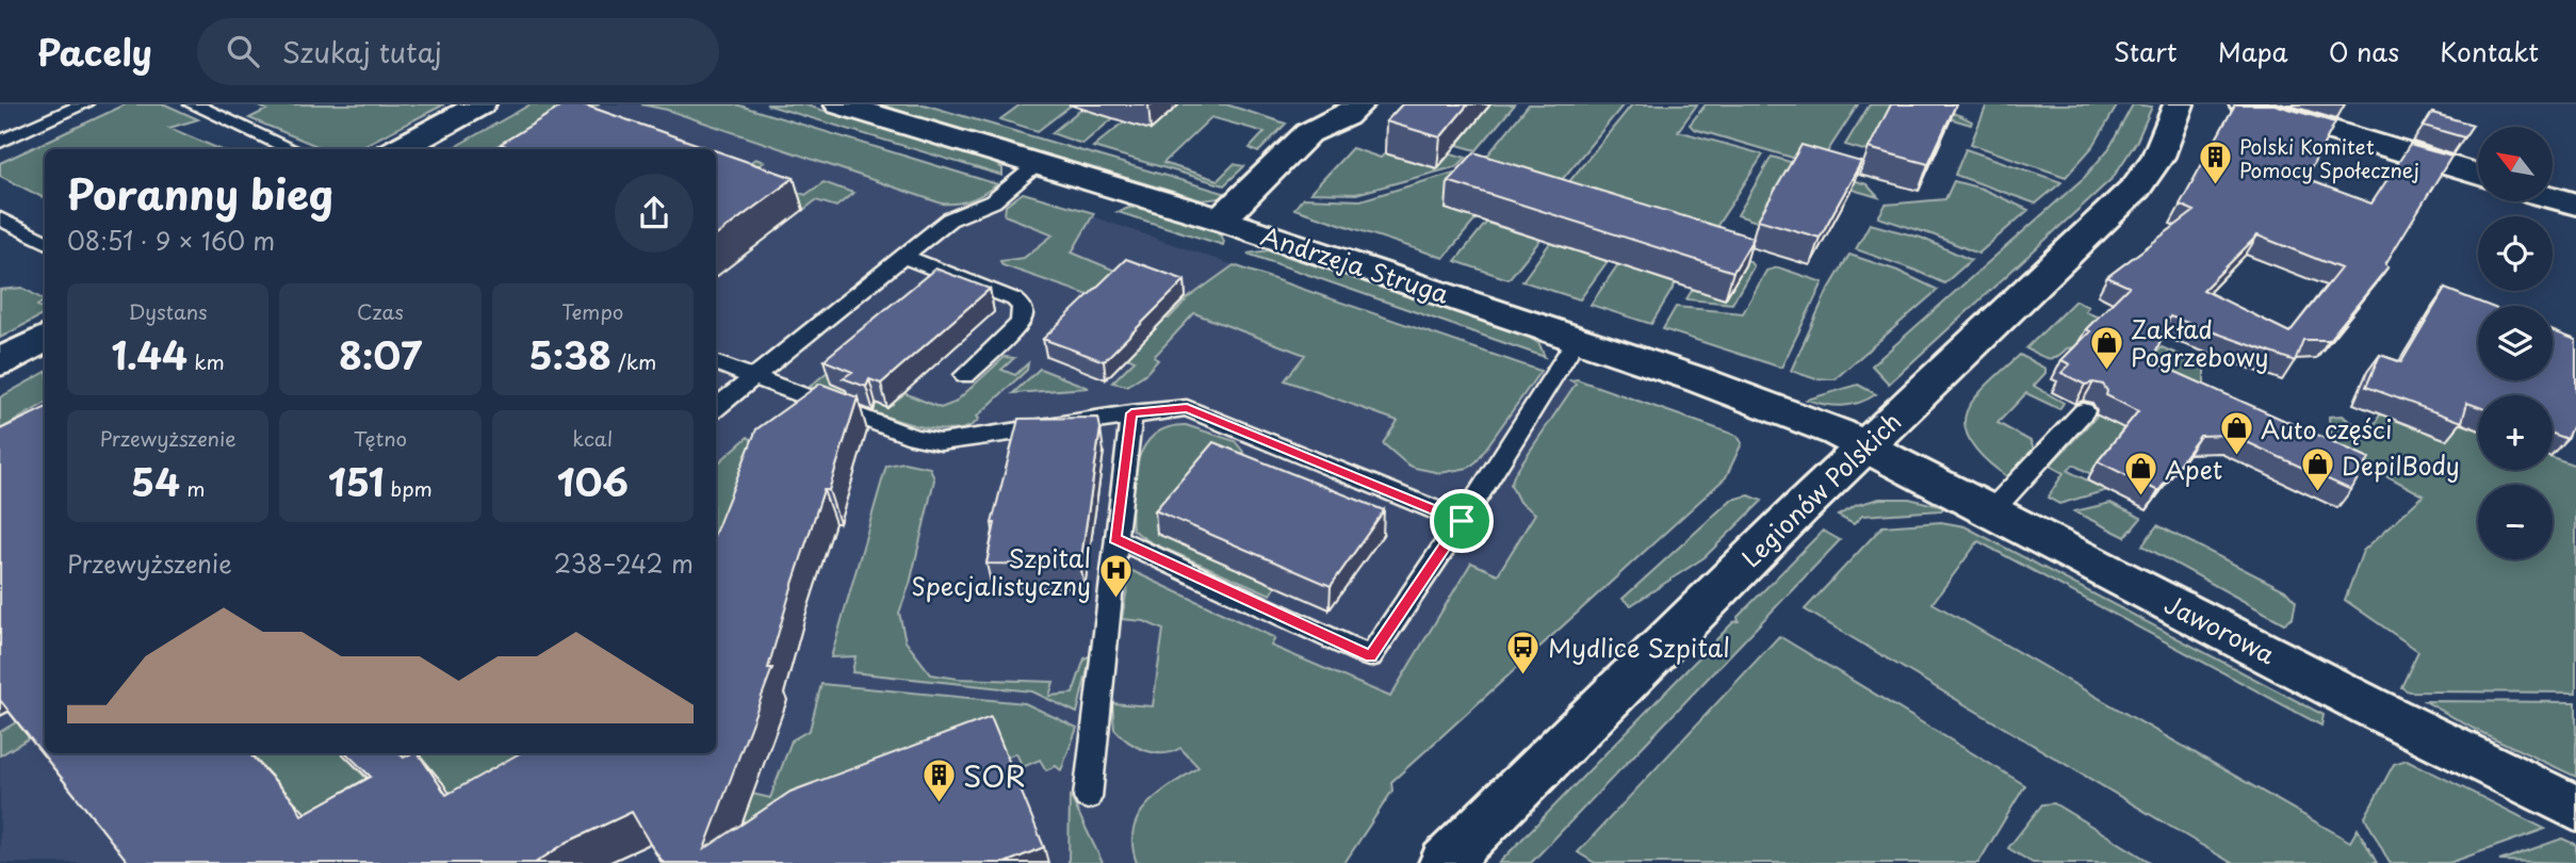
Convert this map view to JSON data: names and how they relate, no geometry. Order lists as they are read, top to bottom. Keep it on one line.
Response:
{"streets":{"street":["Andrzeja Struga","Legionów Polskich","Jaworowa"]},"crossings":[["Andrzeja Struga","Legionów Polskich"],["Andrzeja Struga","Jaworowa"],["Legionów Polskich","Jaworowa"]],"places":{"building":["Polski Komitet Pomocy Społecznej","SOR"],"shop":["Zakład Pogrzebowy","Auto części","DepilBody","Apet"],"hospital":["Szpital Specjalistyczny"],"bus stop":["Mydlice Szpital"]},"north":"top left","page":{"header":"Pacely","search":"Szukaj tutaj","nav":["Start","Mapa","O nas","Kontakt"],"map_buttons":["+","−"],"heading":["Poranny bieg","08:51 · 9 × 160 m"],"stats":[["Dystans","1.44 km"],["Czas","8:07"],["Tempo","5:38 /km"],["Przewyższenie","54 m"],["Tętno","151 bpm"],["kcal","106"]],"chart":["Przewyższenie","238–242 m"]}}
